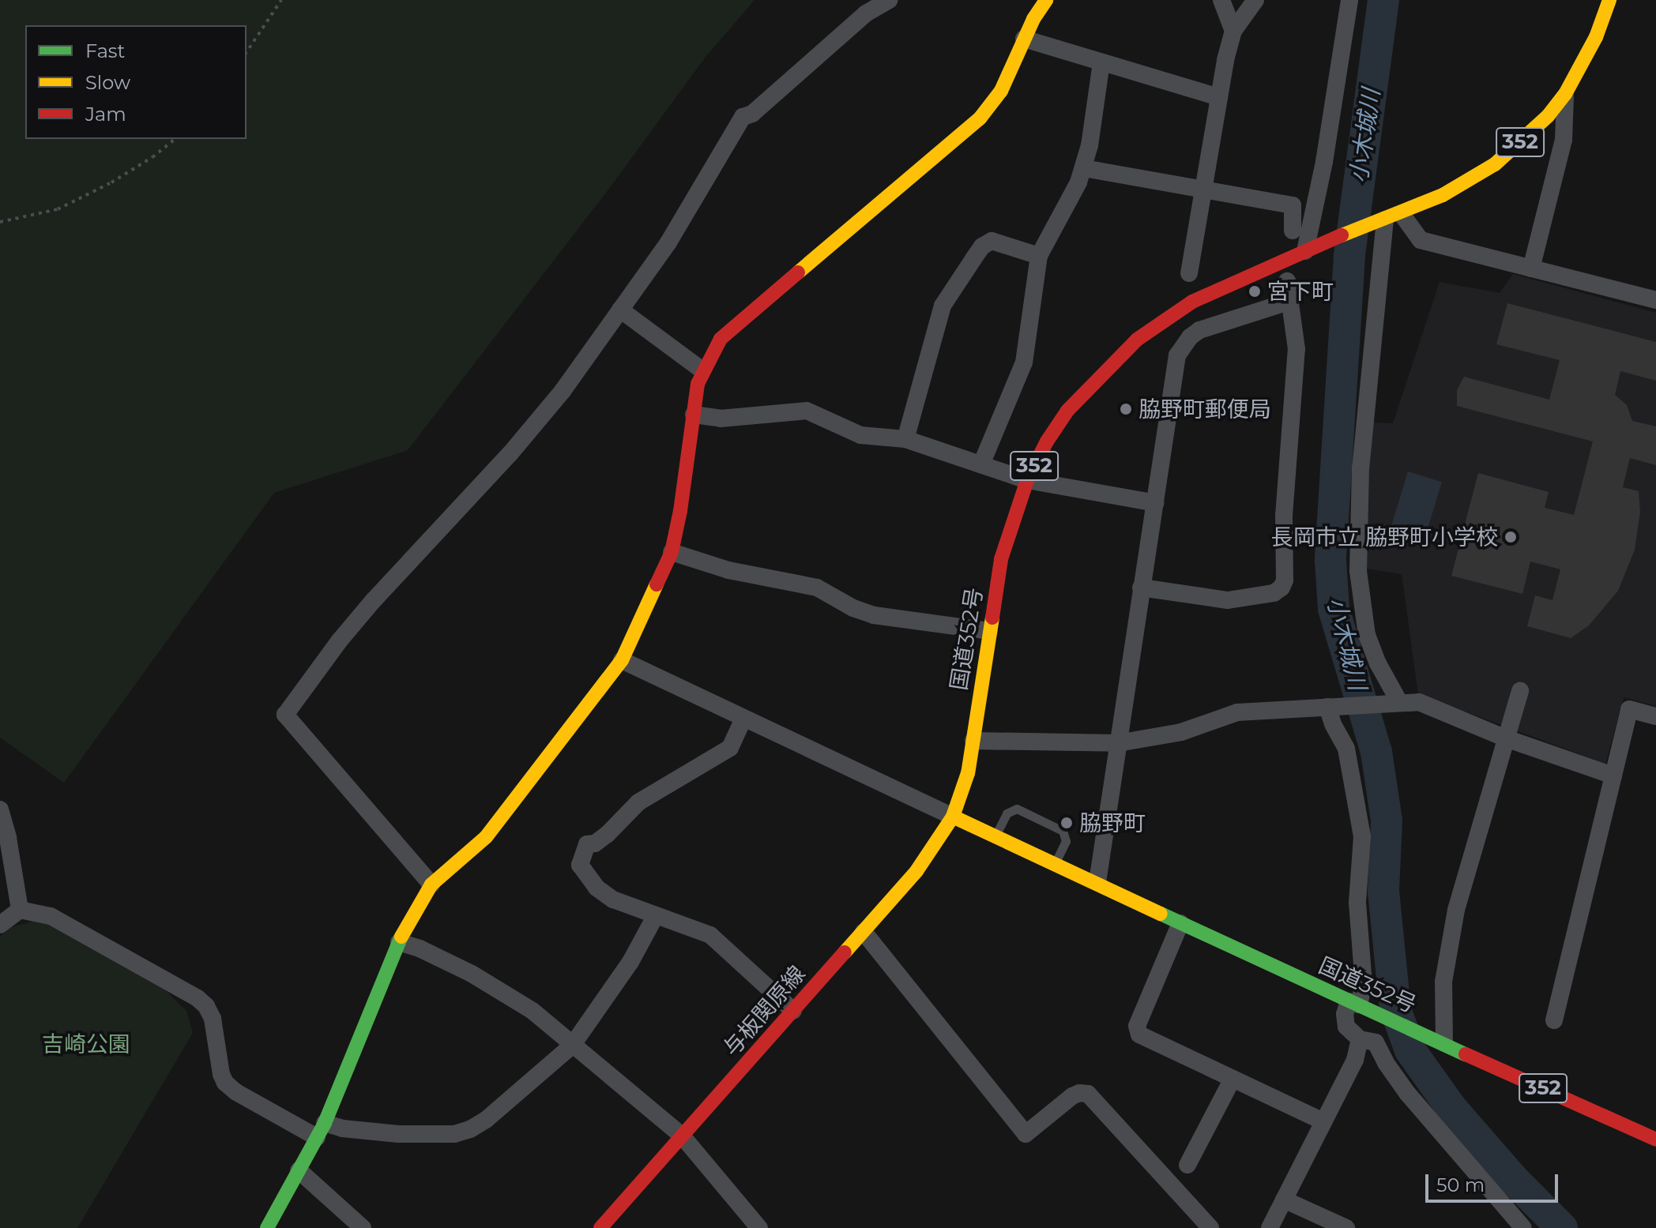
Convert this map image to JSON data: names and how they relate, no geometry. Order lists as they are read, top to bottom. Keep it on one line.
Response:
{"streets":{"main road":["352","国道352号","与板関原線"]},"crossings":[["国道352号","与板関原線"]],"water":["小木城川"],"parks":["吉崎公園"],"places":["宮下町","脇野町郵便局","長岡市立 脇野町小学校","脇野町"],"legend":["Fast","Slow","Jam"],"scale_bar":"50 m"}
